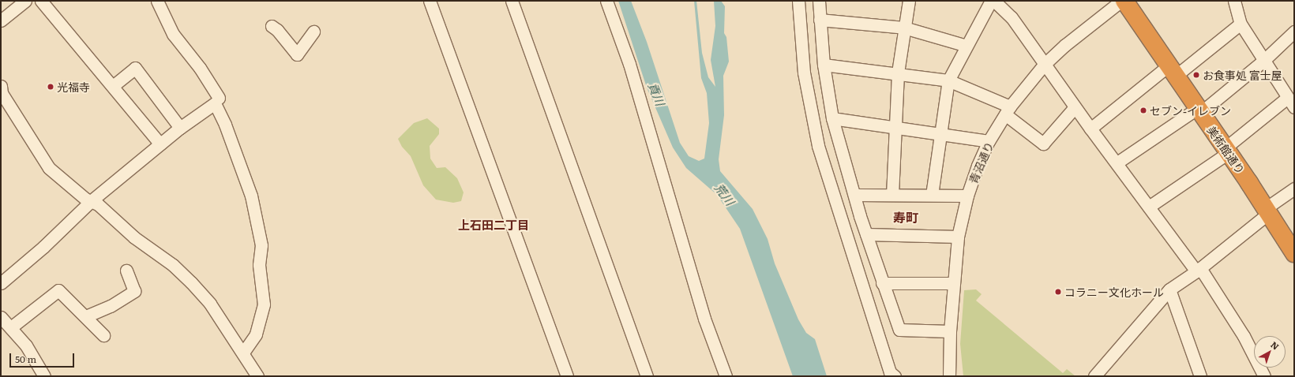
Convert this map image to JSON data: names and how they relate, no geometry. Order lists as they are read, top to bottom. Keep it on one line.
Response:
{"streets":{"highway":["美術館通り"],"street":["青沼通り"]},"districts":["寿町","上石田二丁目"],"water":["貢川","荒川"],"places":["お食事処 富士屋","光福寺","セブン-イレブン","コラニー文化ホール"],"scale_bar":"50 m","north":"top right"}
